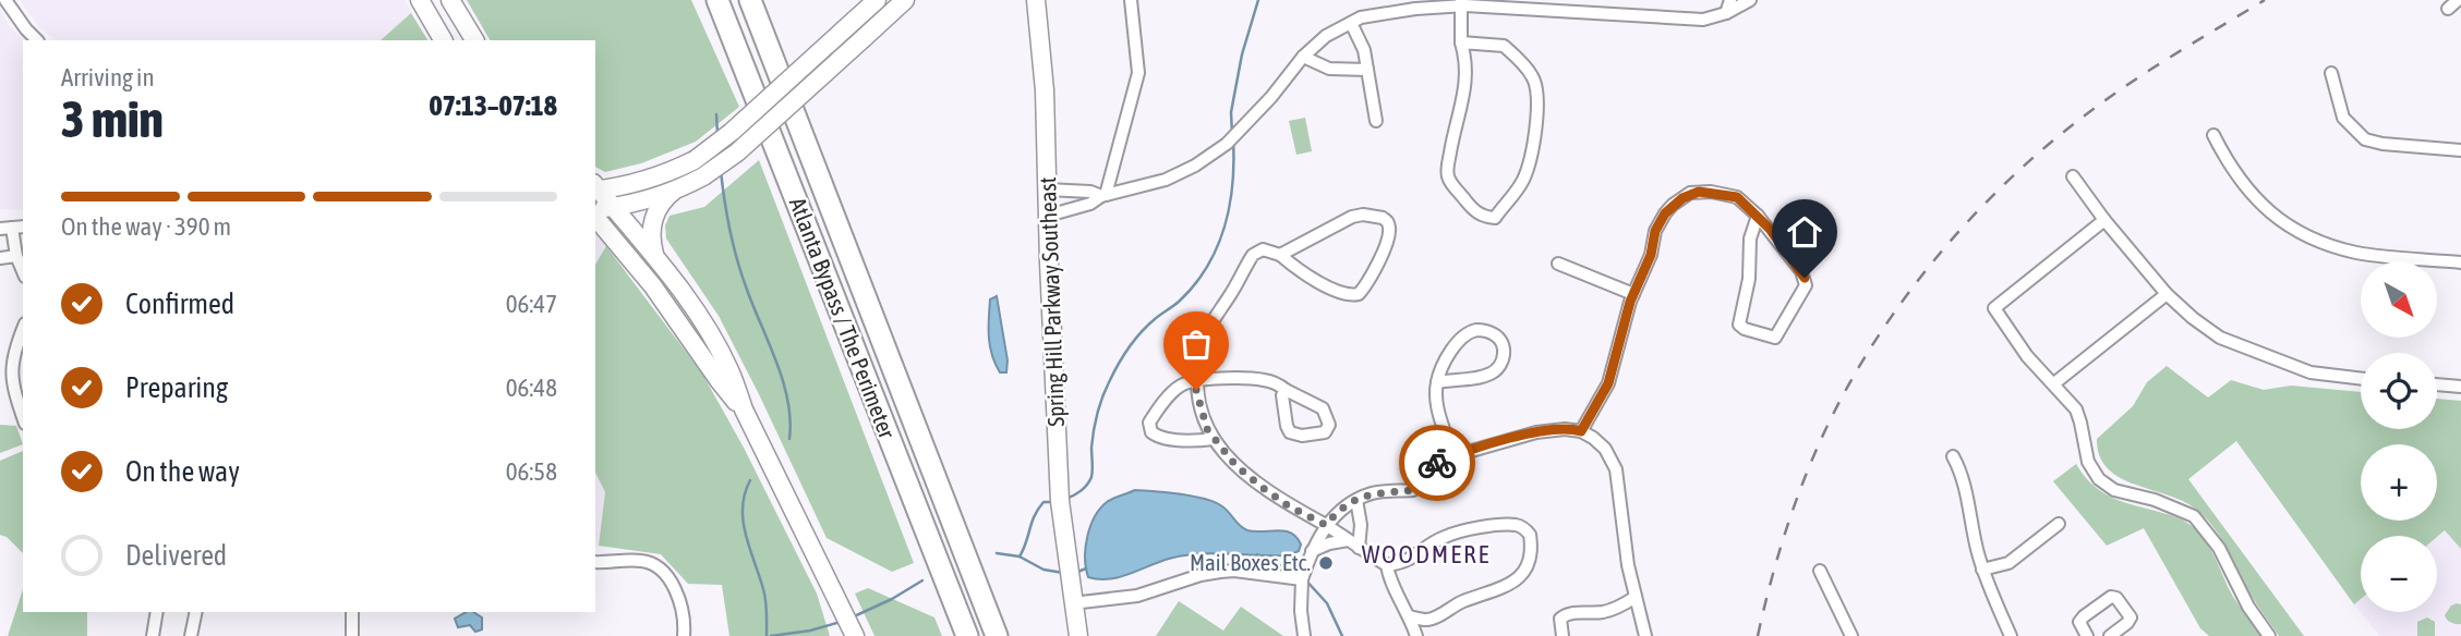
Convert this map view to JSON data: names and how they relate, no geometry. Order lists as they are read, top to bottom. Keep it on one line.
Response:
{"streets":{"highway":["Atlanta Bypass / The Perimeter"],"street":["Spring Hill Parkway Southeast"]},"districts":["WOODMERE"],"places":["Mail Boxes Etc."],"north":"bottom right","page":{"heading":["3 min","Arriving in","07:13–07:18"],"bar":"On the way · 390 m","map_buttons":["+","−"],"list":[["Confirmed","06:47"],["Preparing","06:48"],["On the way","06:58"],"Delivered"]}}
